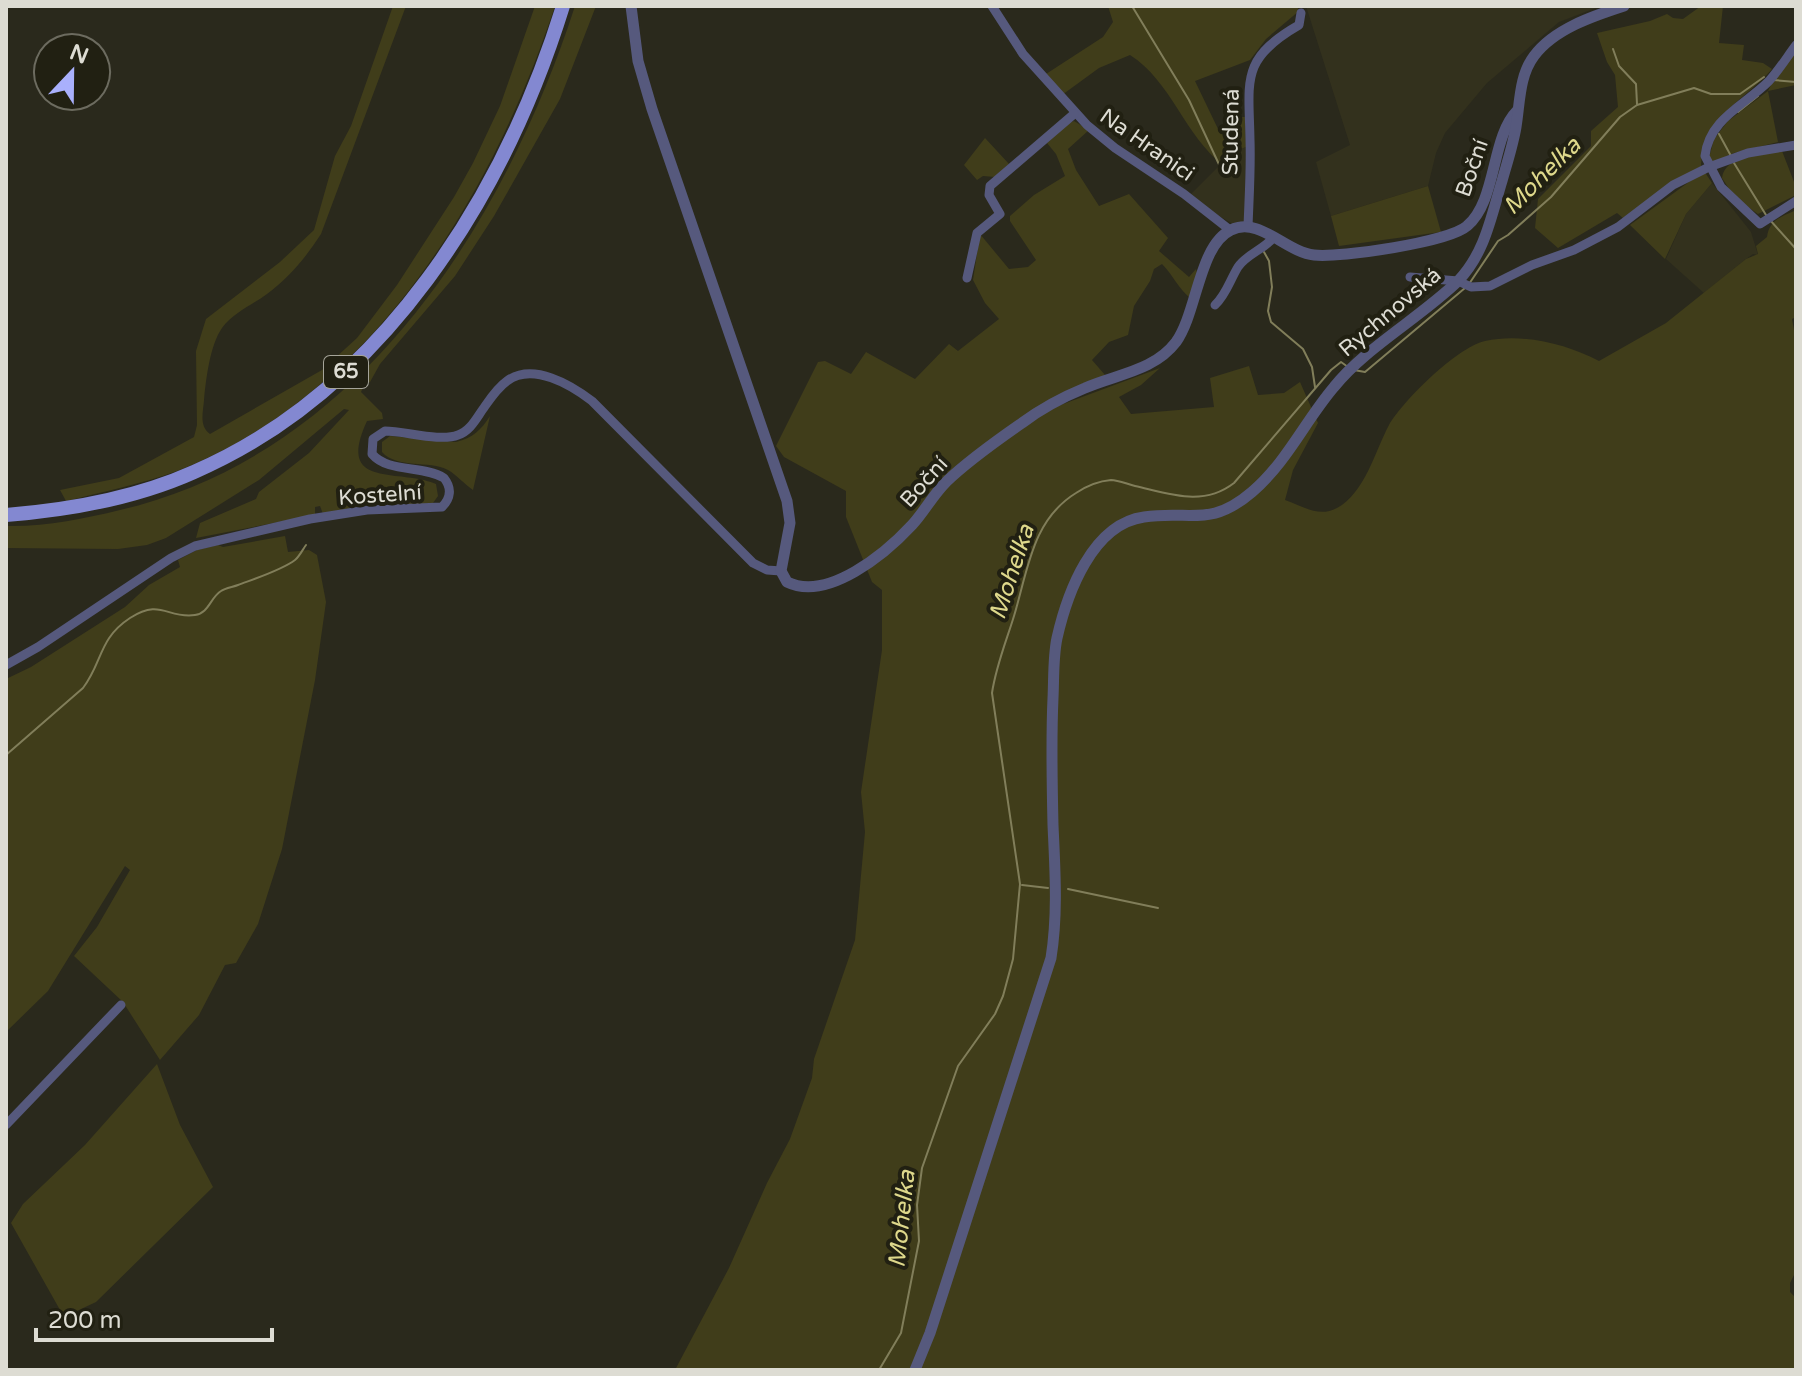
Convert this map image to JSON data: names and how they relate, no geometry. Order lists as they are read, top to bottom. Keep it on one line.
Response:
{"streets":{"main road":["65"],"street":["Studená","Na Hranici","Boční","Rychnovská","Kostelní"]},"crossings":[["Studená","Boční"],["Na Hranici","Boční"],["Boční","Rychnovská"],["Boční","Kostelní"]],"water":["Mohelka"],"scale_bar":"200 m","north":"top"}
